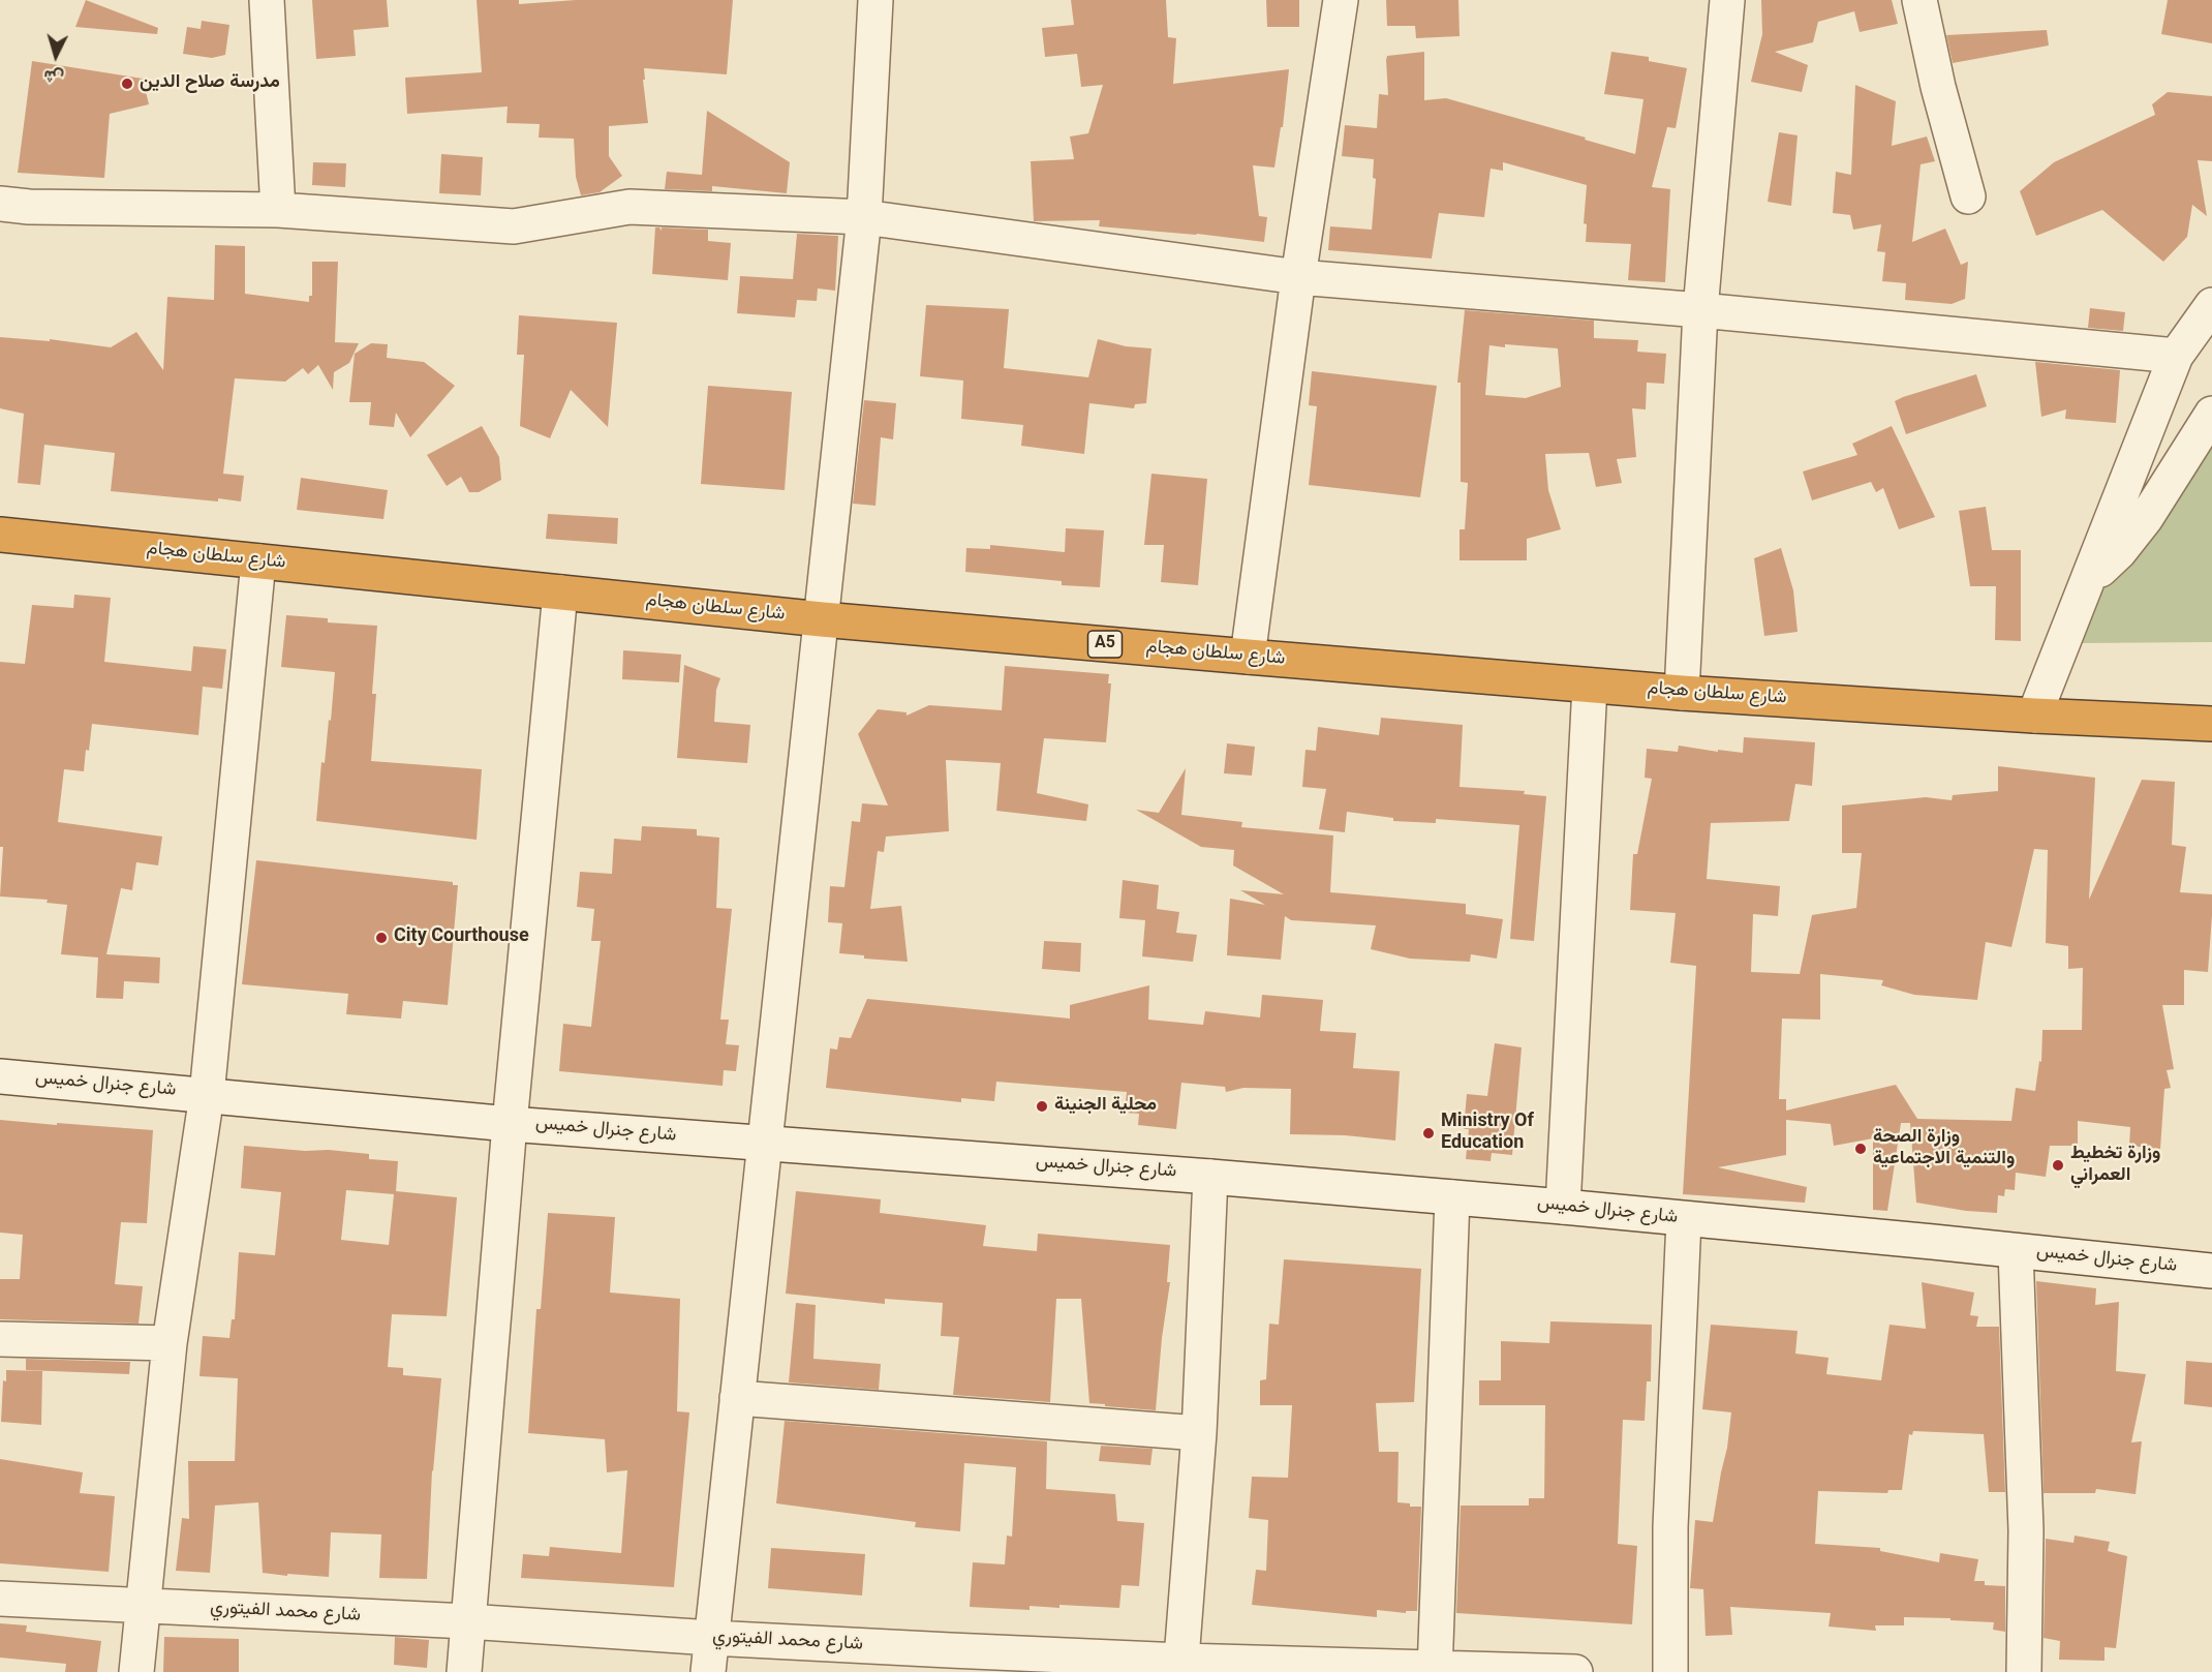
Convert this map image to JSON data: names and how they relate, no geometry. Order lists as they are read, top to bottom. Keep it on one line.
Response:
{"streets":{"highway":["شارع سلطان هجام","A5"],"street":["شارع جنرال خميس","شارع محمد الفيتوري"]},"places":["مدرسة صلاح الدين","City Courthouse","محلية الجنينة","Ministry Of Education","وزارة الصحة والتنمية الاجتماعية","وزارة تخطيط العمراني"],"north":"bottom"}
